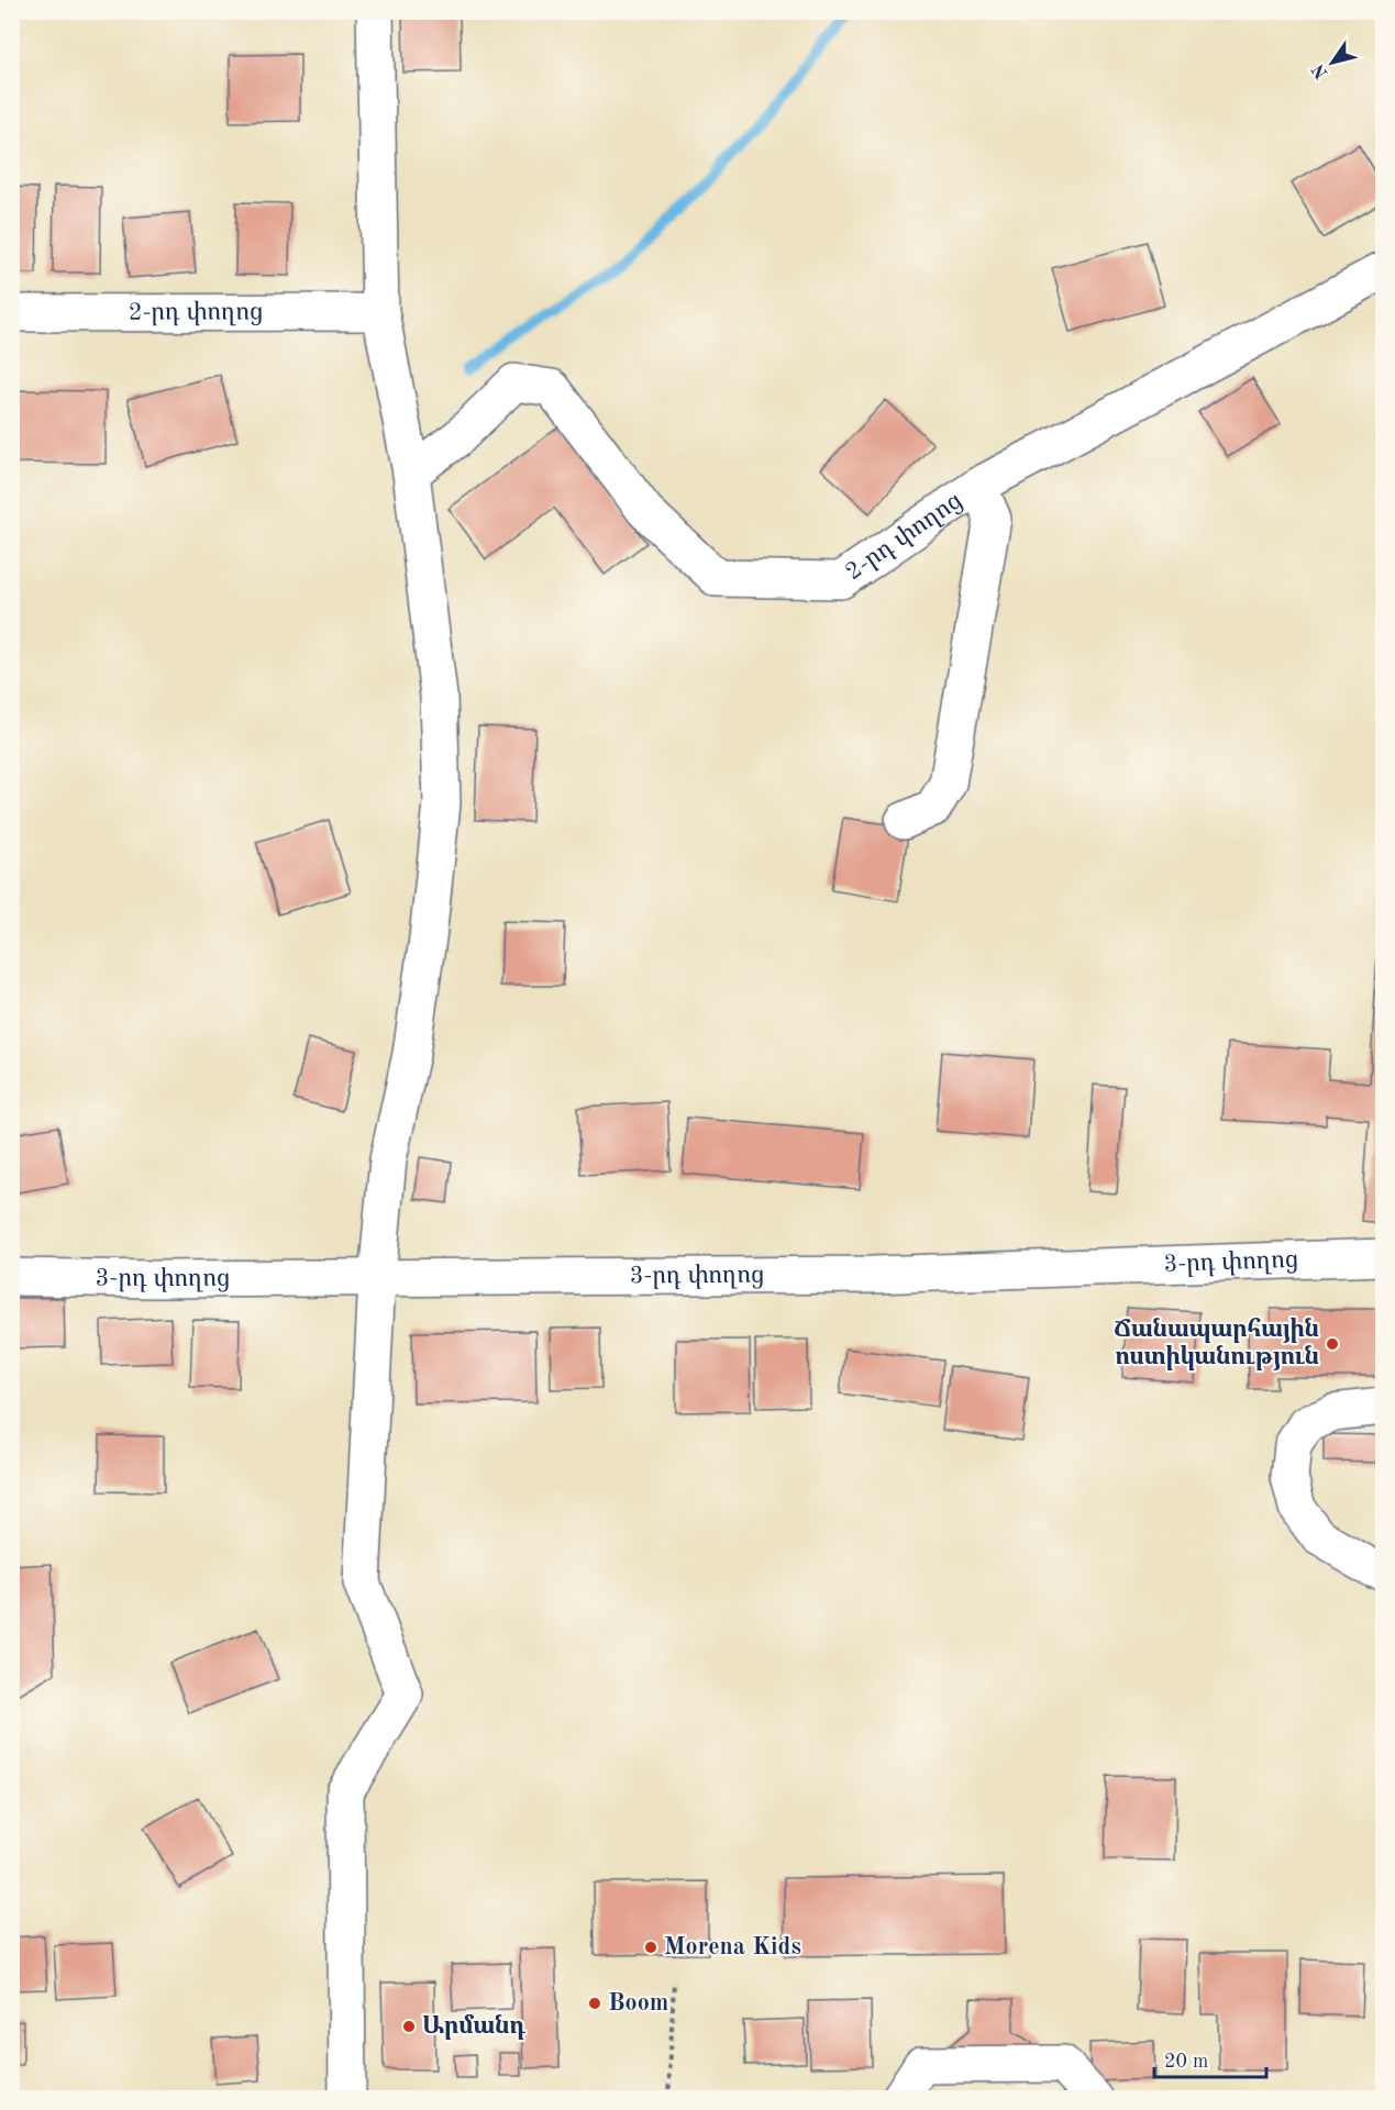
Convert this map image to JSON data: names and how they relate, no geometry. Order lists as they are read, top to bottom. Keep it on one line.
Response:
{"streets":{"street":["2-րդ փողոց","3-րդ փողոց"]},"places":["Ճանապարհային ոստիկանություն","Morena Kids","Boom","Արմանդ"],"scale_bar":"20 m","north":"bottom left"}
